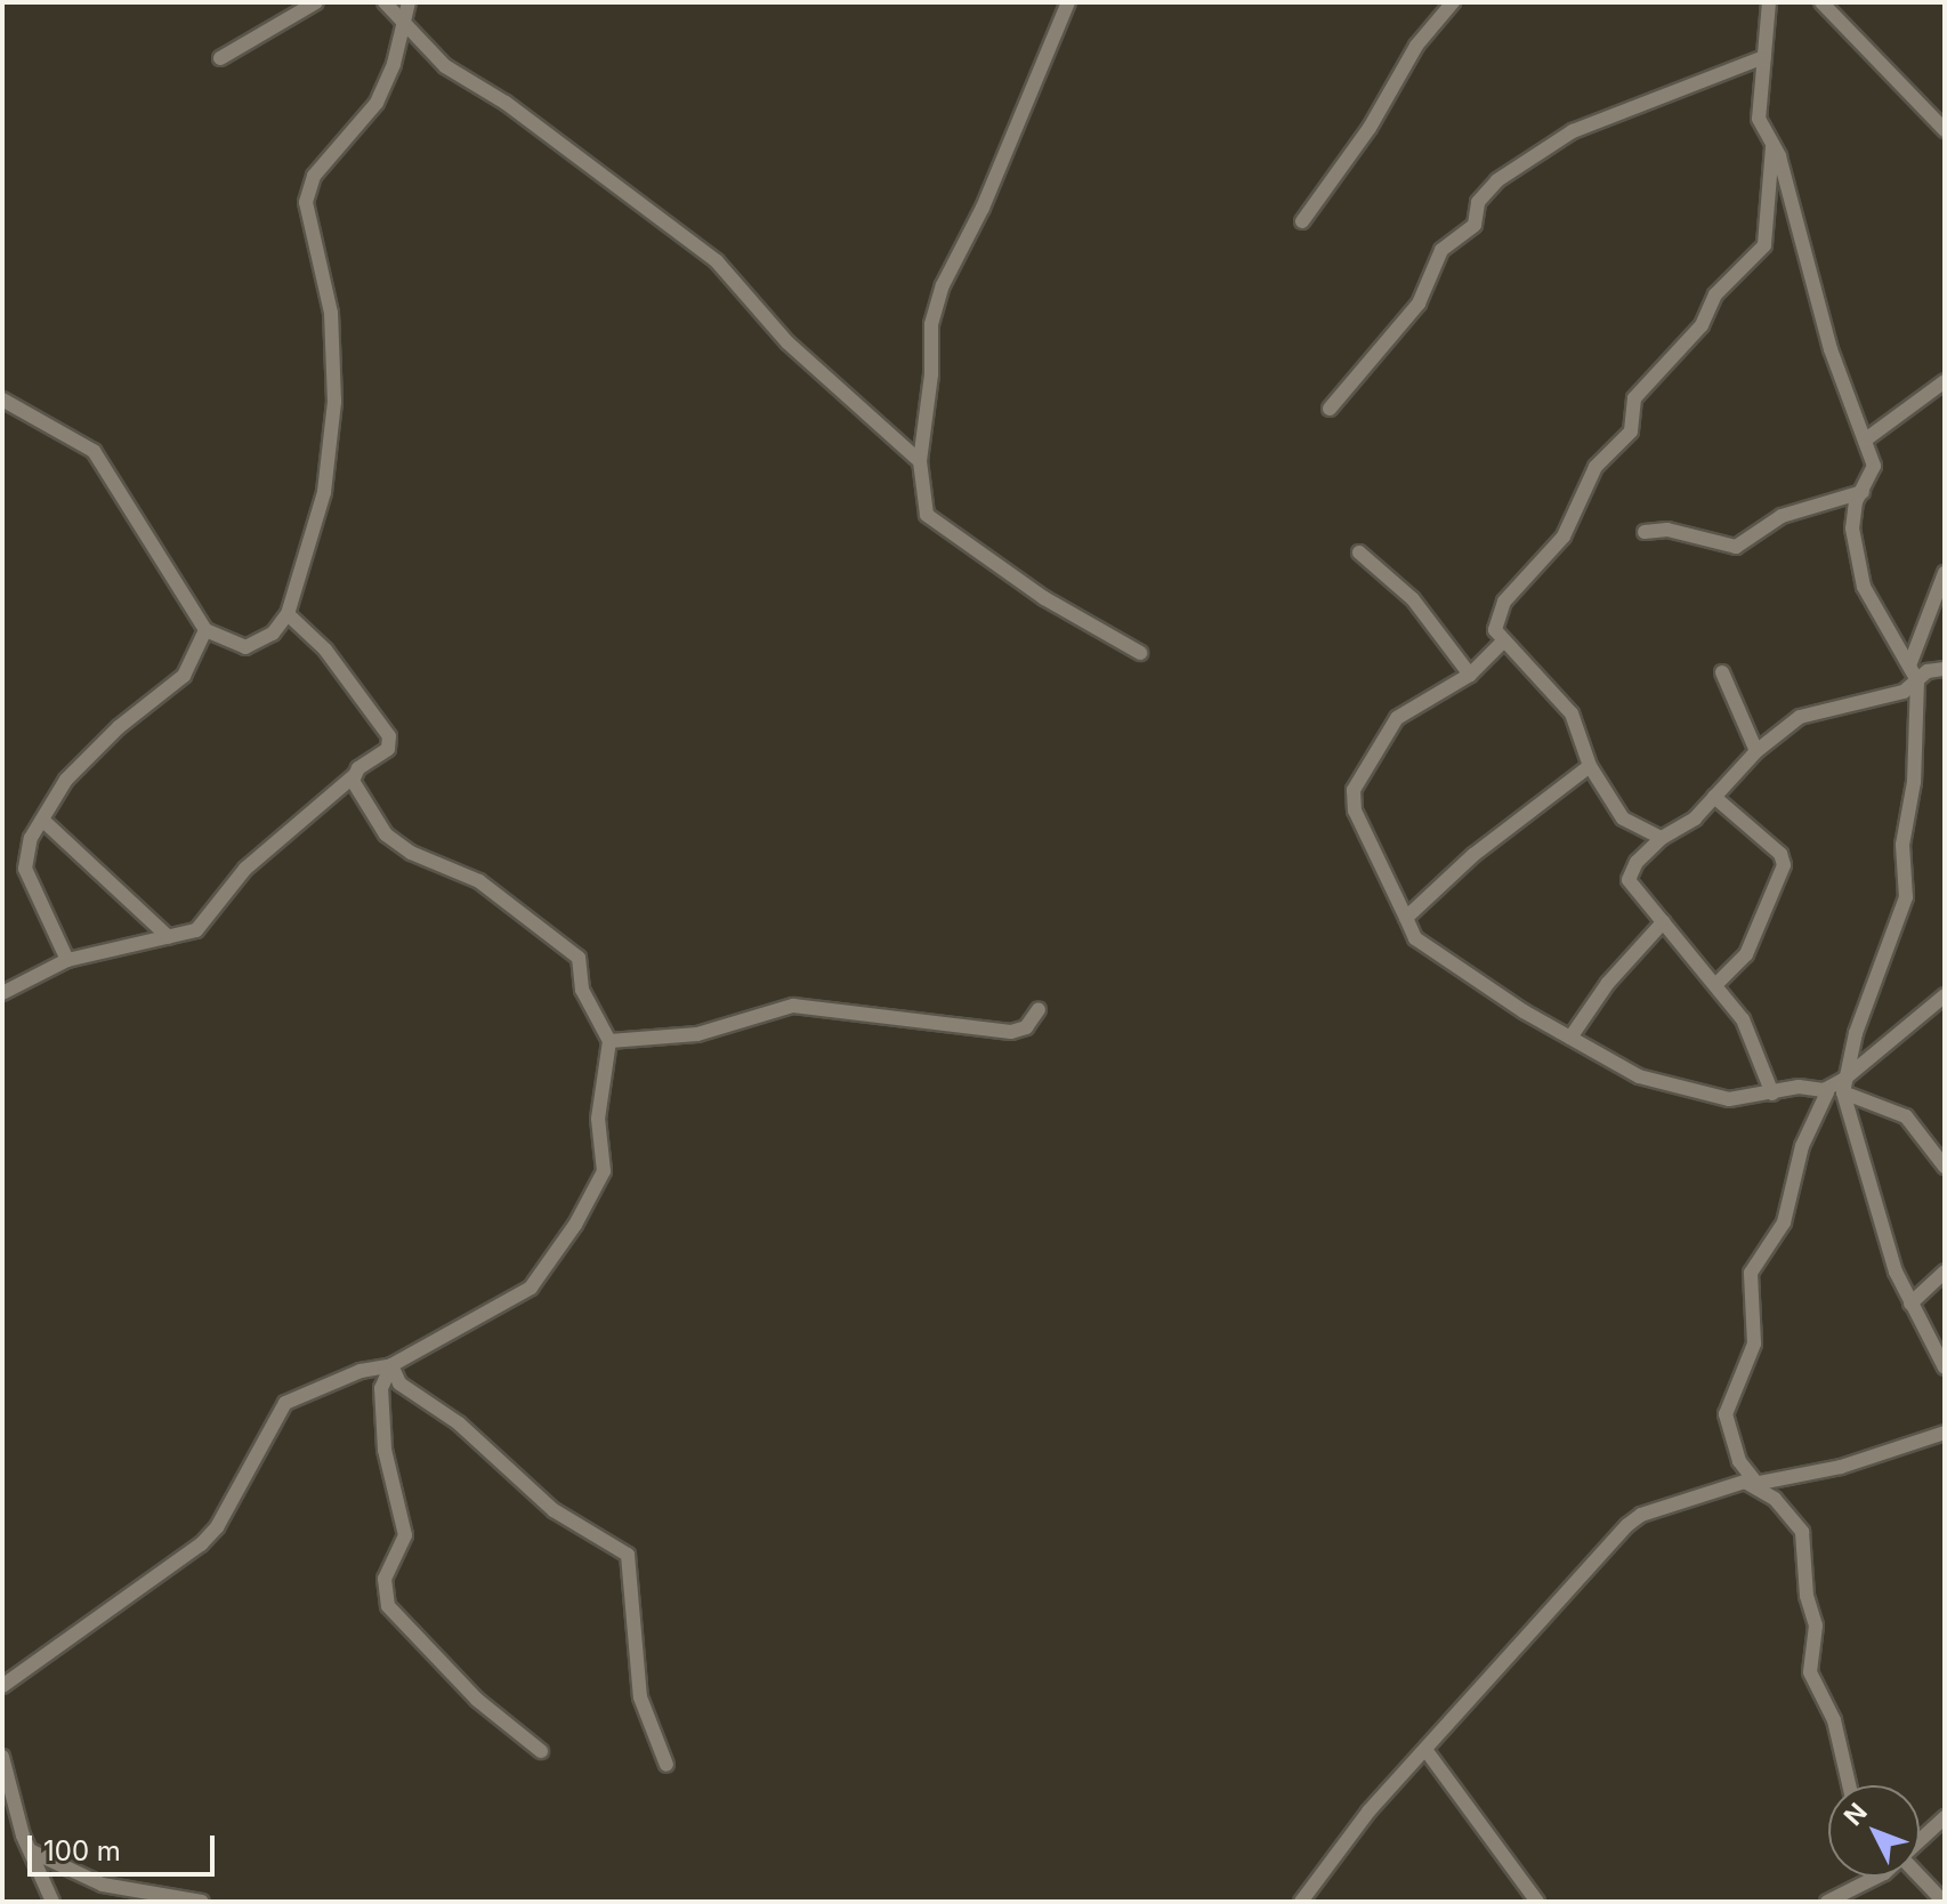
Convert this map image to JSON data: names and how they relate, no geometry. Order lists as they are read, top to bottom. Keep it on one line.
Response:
{"scale_bar":"100 m","north":"top left"}
